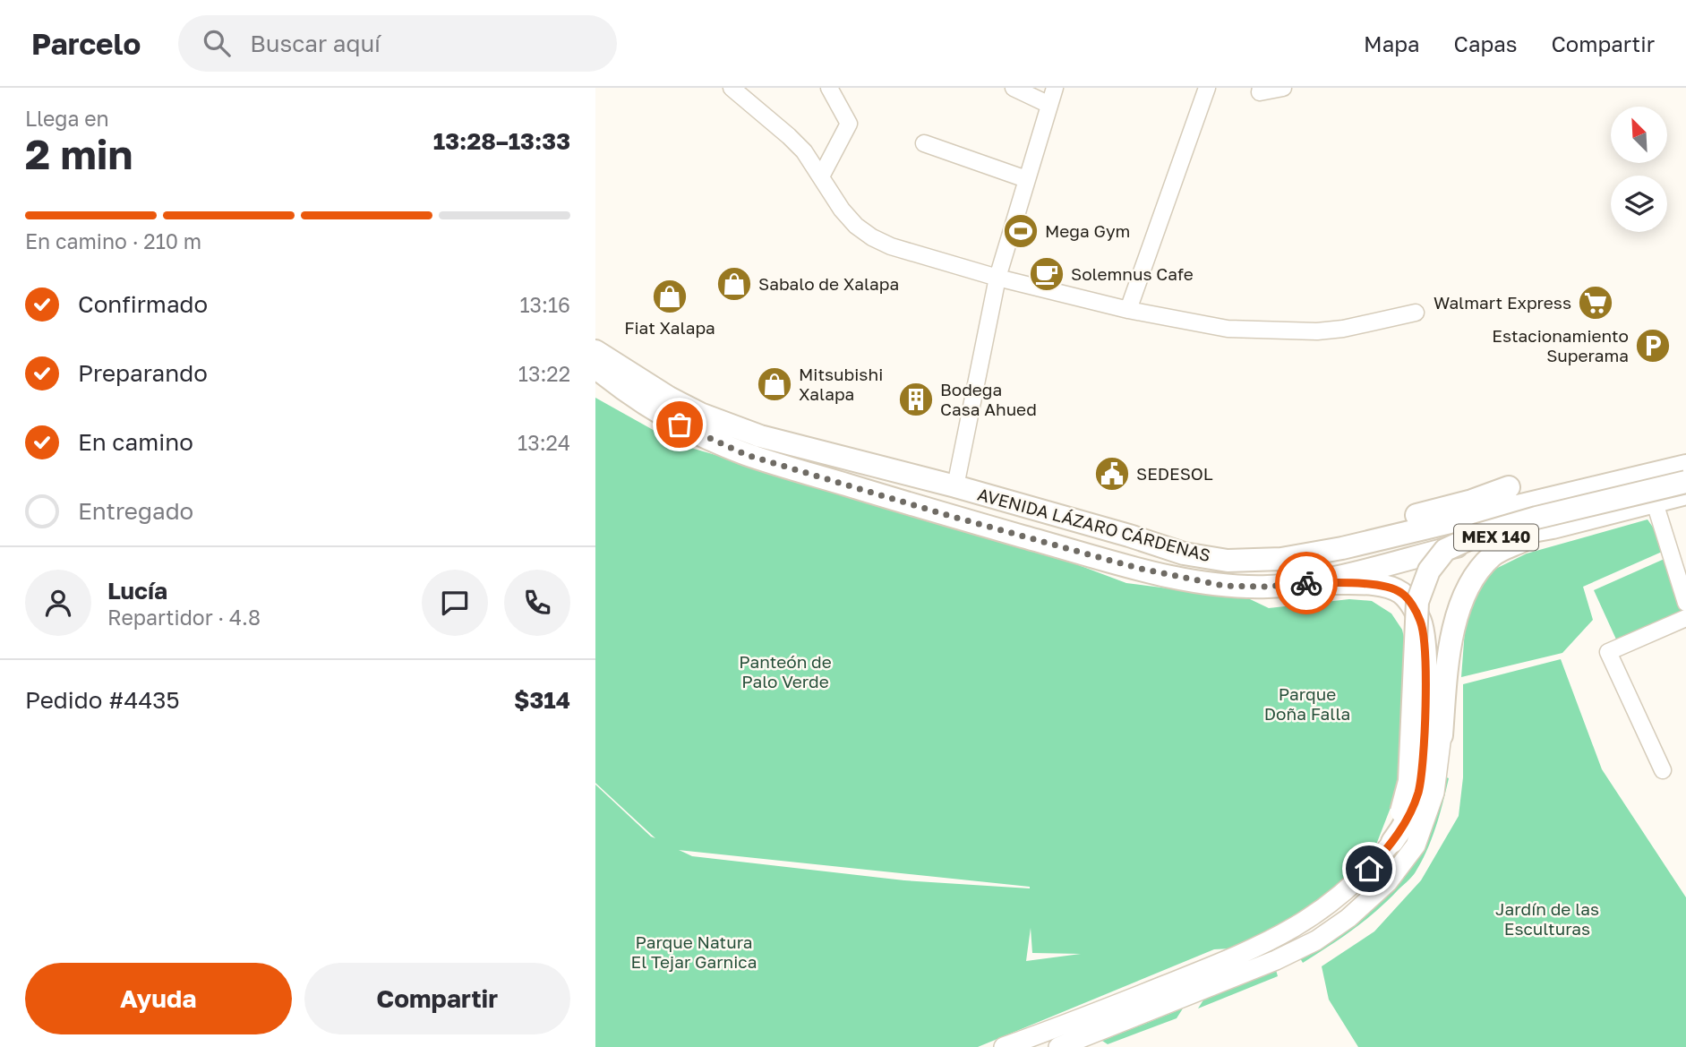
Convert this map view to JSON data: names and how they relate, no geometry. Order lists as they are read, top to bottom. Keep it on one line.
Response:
{"streets":{"highway":["AVENIDA LÁZARO CÁRDENAS","MEX 140"]},"parks":["Panteón de Palo Verde","Parque Doña Falla","Jardín de las Esculturas","Parque Natura El Tejar Garnica"],"places":{"sports":["Mega Gym"],"cafe":["Solemnus Cafe"],"shop":["Sabalo de Xalapa","Fiat Xalapa","Mitsubishi Xalapa"],"supermarket":["Walmart Express"],"parking":["Estacionamiento Superama"],"building":["Bodega Casa Ahued"],"public building":["SEDESOL"]},"north":"top left","page":{"header":"Parcelo","search":"Buscar aquí","nav":["Mapa","Capas","Compartir"],"heading":["2 min","Llega en","13:28–13:33"],"panel":["Lucía","Repartidor · 4.8","Pedido #4435","$314"],"bar":"En camino · 210 m","list":[["Confirmado","13:16"],["Preparando","13:22"],["En camino","13:24"],"Entregado"],"buttons":["Ayuda","Compartir"]}}
